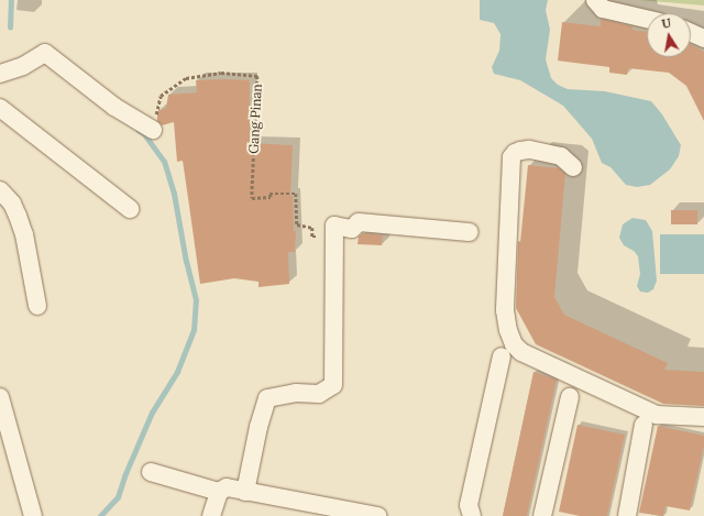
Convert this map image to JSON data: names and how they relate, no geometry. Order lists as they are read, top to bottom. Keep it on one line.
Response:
{"streets":{"path":["Gang Pinan"]},"north":"top"}
